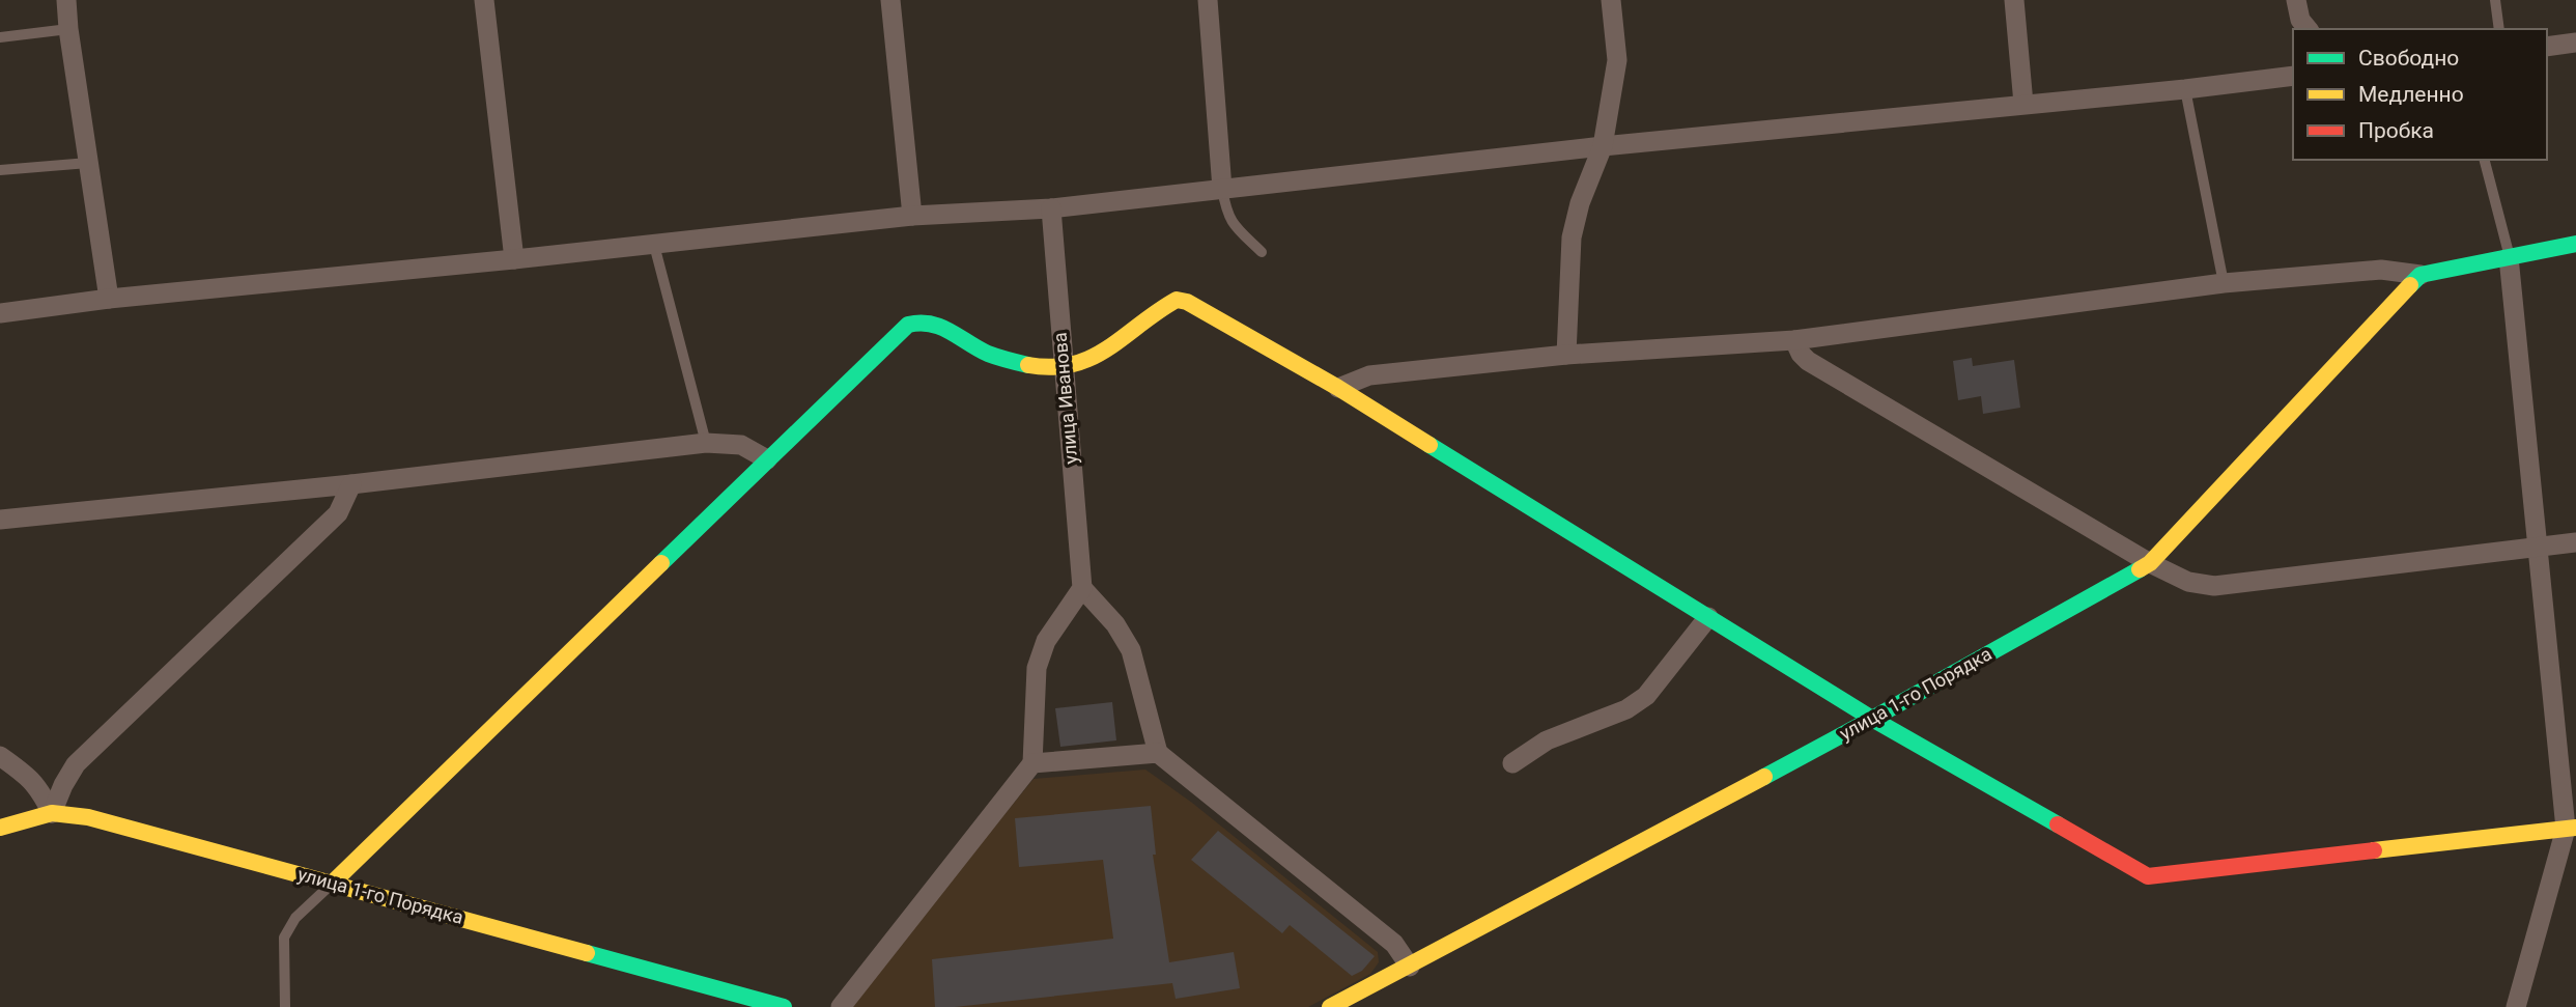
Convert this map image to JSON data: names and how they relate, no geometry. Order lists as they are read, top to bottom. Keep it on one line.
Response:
{"streets":{"street":["улица Иванова","улица 1-го Порядка"]},"legend":["Свободно","Медленно","Пробка"]}
